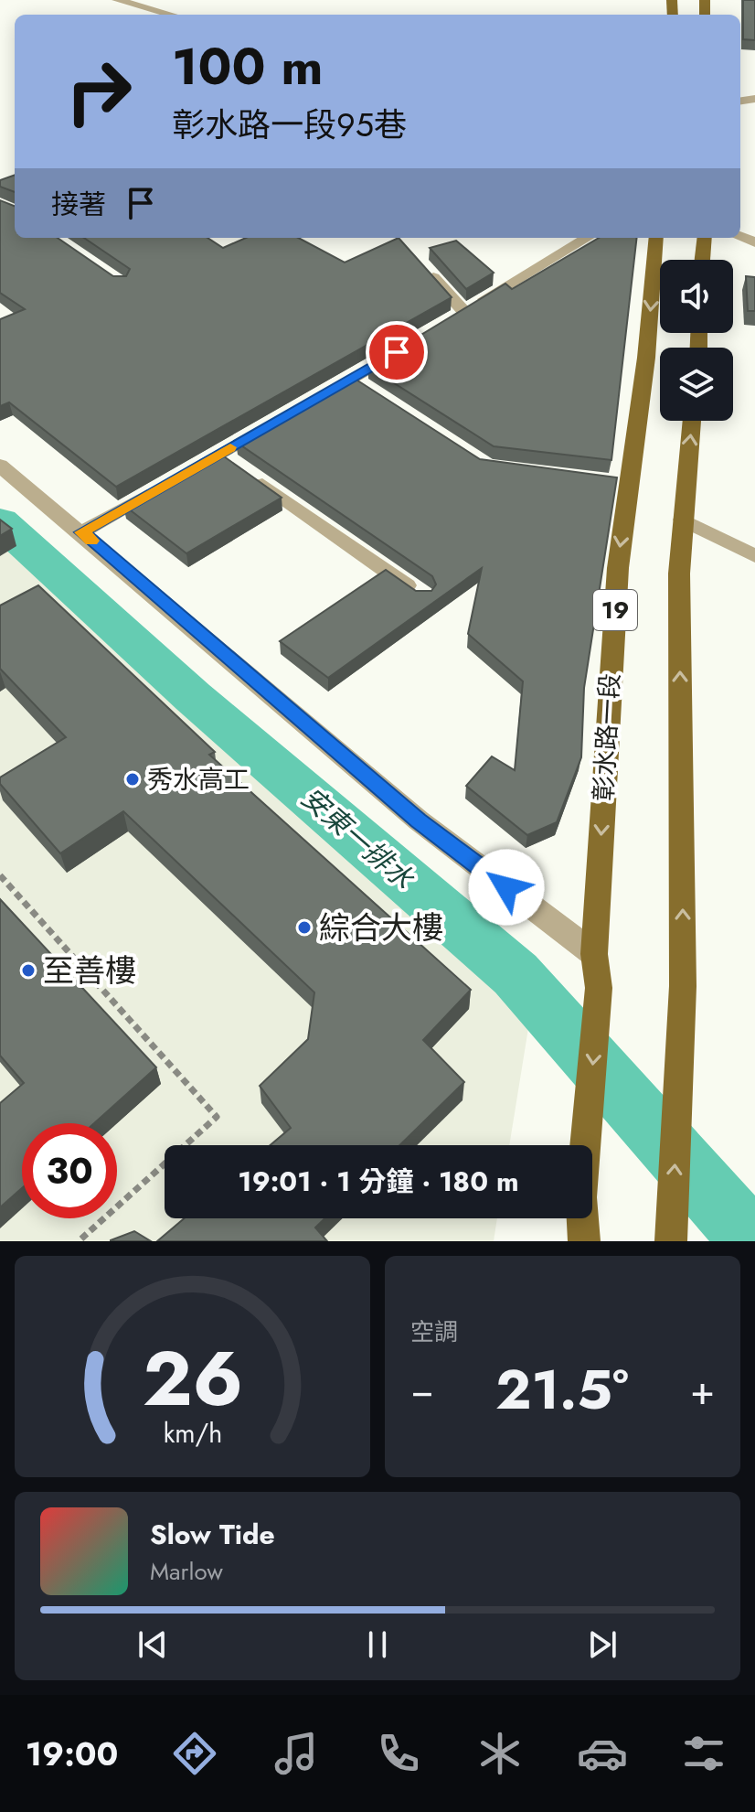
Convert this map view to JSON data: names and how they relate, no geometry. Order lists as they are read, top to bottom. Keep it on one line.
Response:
{"streets":{"main road":["19","彰水路一段"]},"water":["安東一排水"],"places":["秀水高工","綜合大樓","至善樓"],"page":{"turn":["100 m","彰水路一段95巷"],"then":"接著","limit":"30","trip":"19:01 · 1 分鐘 · 180 m","tile":"空調","heat":["−","21.5°","+"],"song":["Slow Tide","Marlow"],"tabs":"19:00","gauge":["26","km/h"]}}
